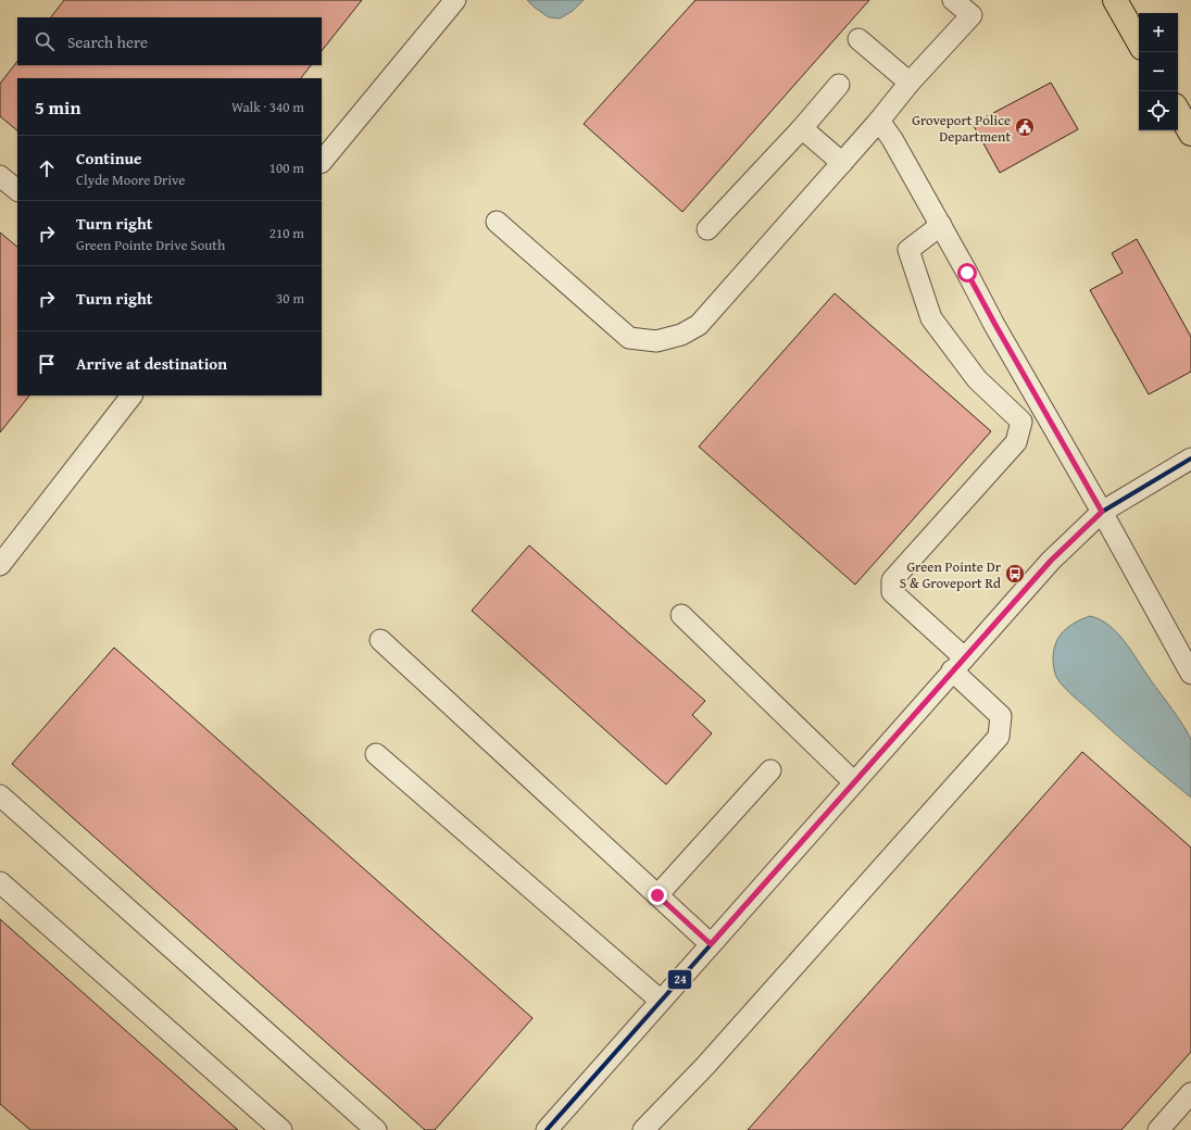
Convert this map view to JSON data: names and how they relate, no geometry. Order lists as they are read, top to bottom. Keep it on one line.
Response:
{"places":{"public building":["Groveport Police Department"],"bus stop":["Green Pointe Dr S & Groveport Rd"]},"lines":["transit line 24"],"page":{"map_buttons":["+","−"],"search":"Search here","heading":["5 min","Walk · 340 m"],"list":[["Continue","Clyde Moore Drive","100 m"],["Turn right","Green Pointe Drive South","210 m"],["Turn right","30 m"],"Arrive at destination"]}}
